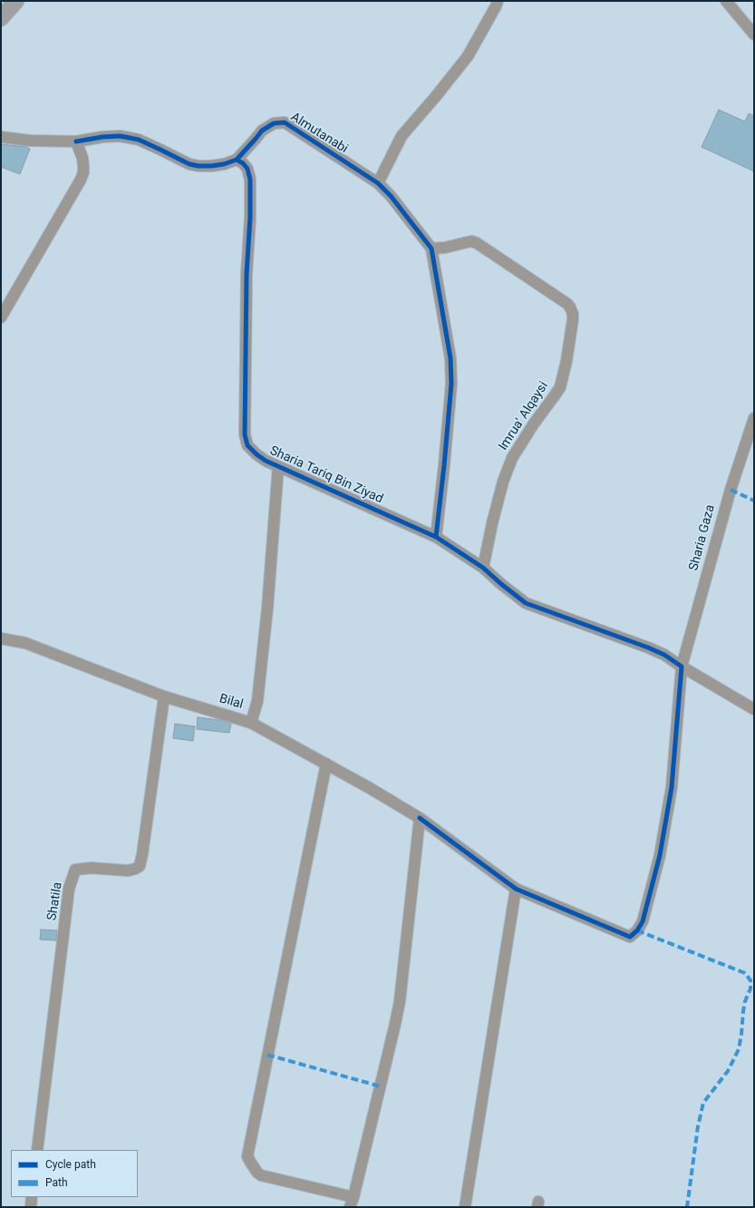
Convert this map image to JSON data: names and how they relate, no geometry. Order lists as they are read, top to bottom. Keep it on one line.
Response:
{"streets":{"street":["Almutanabi","Imrua' Alqaysi","Sharia Tariq Bin Ziyad","Sharia Gaza","Bilal","Shatila"]},"crossings":[["Almutanabi","Sharia Tariq Bin Ziyad"],["Imrua' Alqaysi","Sharia Tariq Bin Ziyad"],["Sharia Tariq Bin Ziyad","Sharia Gaza"],["Sharia Tariq Bin Ziyad","Bilal"],["Bilal","Shatila"]],"legend":["Cycle path","Path"]}
